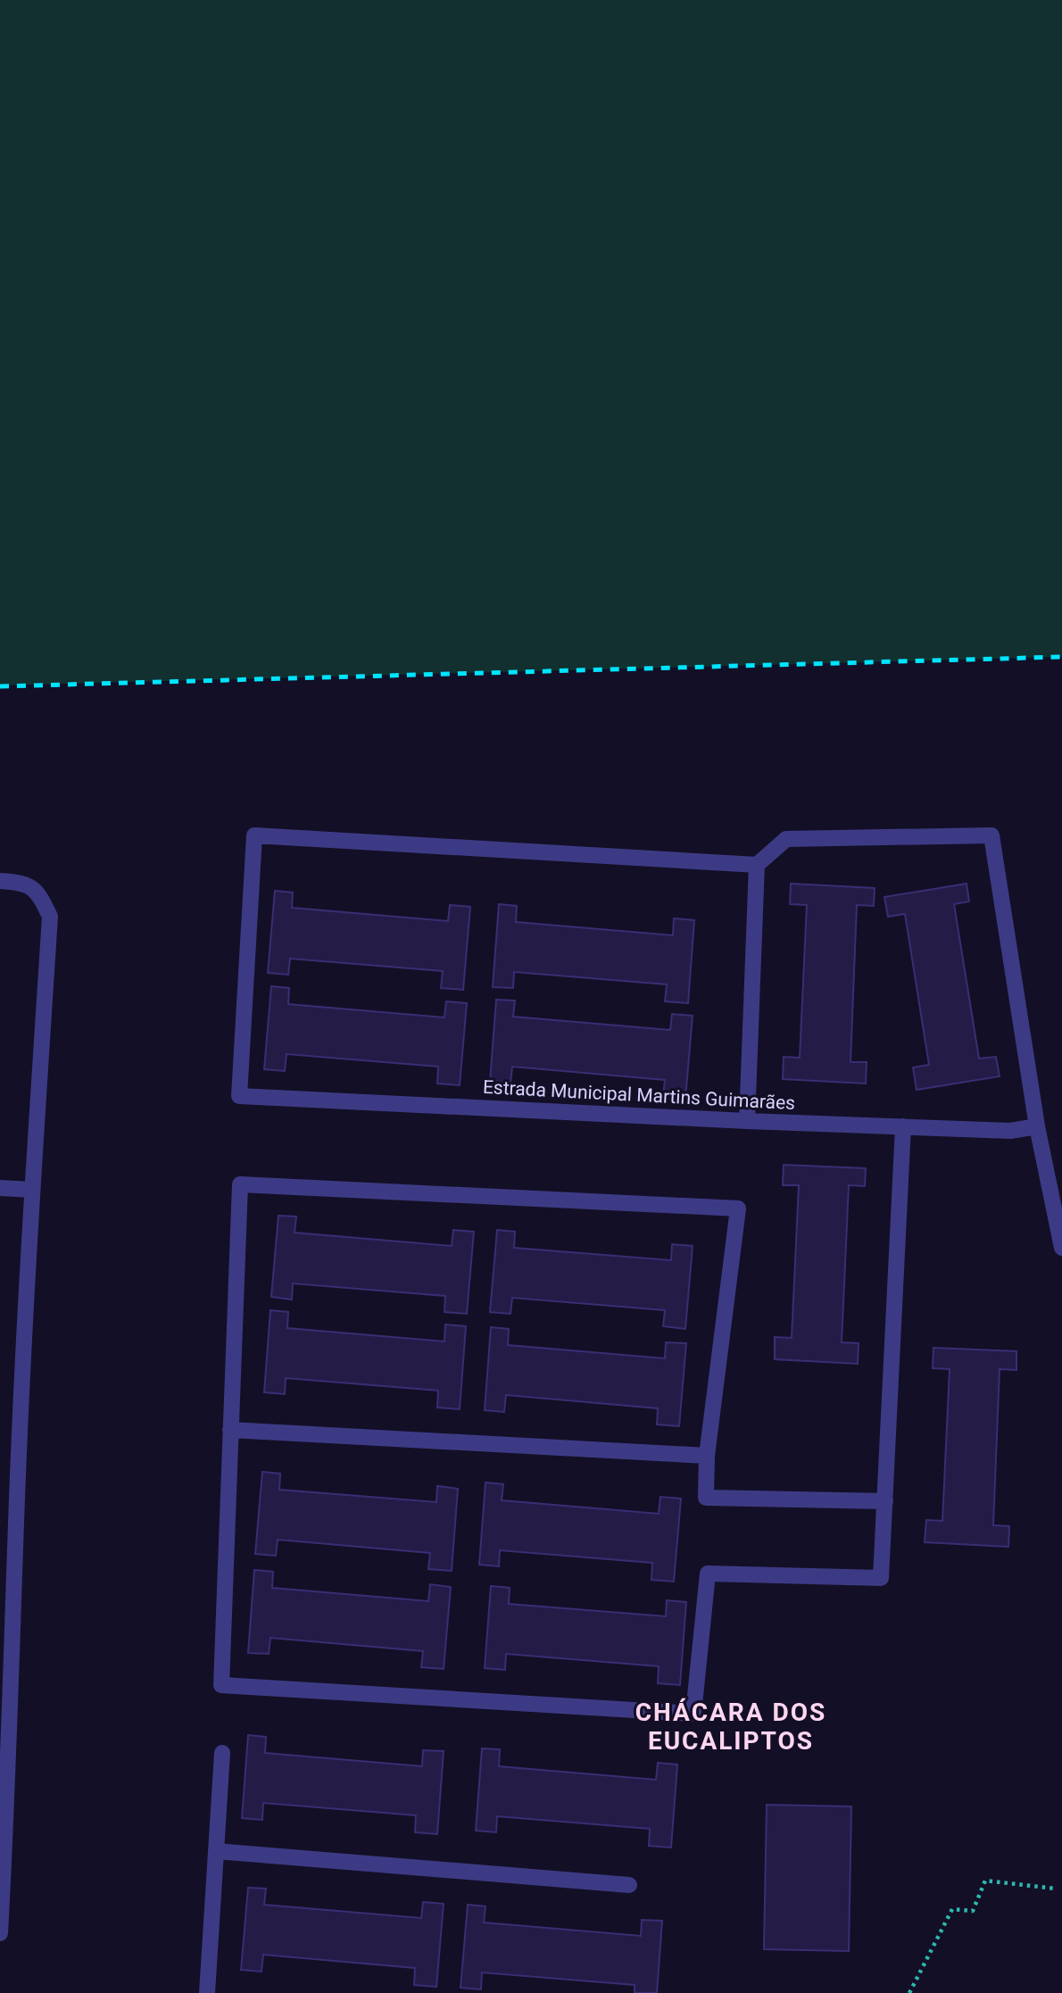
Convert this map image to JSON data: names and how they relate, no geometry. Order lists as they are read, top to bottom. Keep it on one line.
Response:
{"streets":{"street":["Estrada Municipal Martins Guimarães"]},"districts":["CHÁCARA DOS EUCALIPTOS"]}
